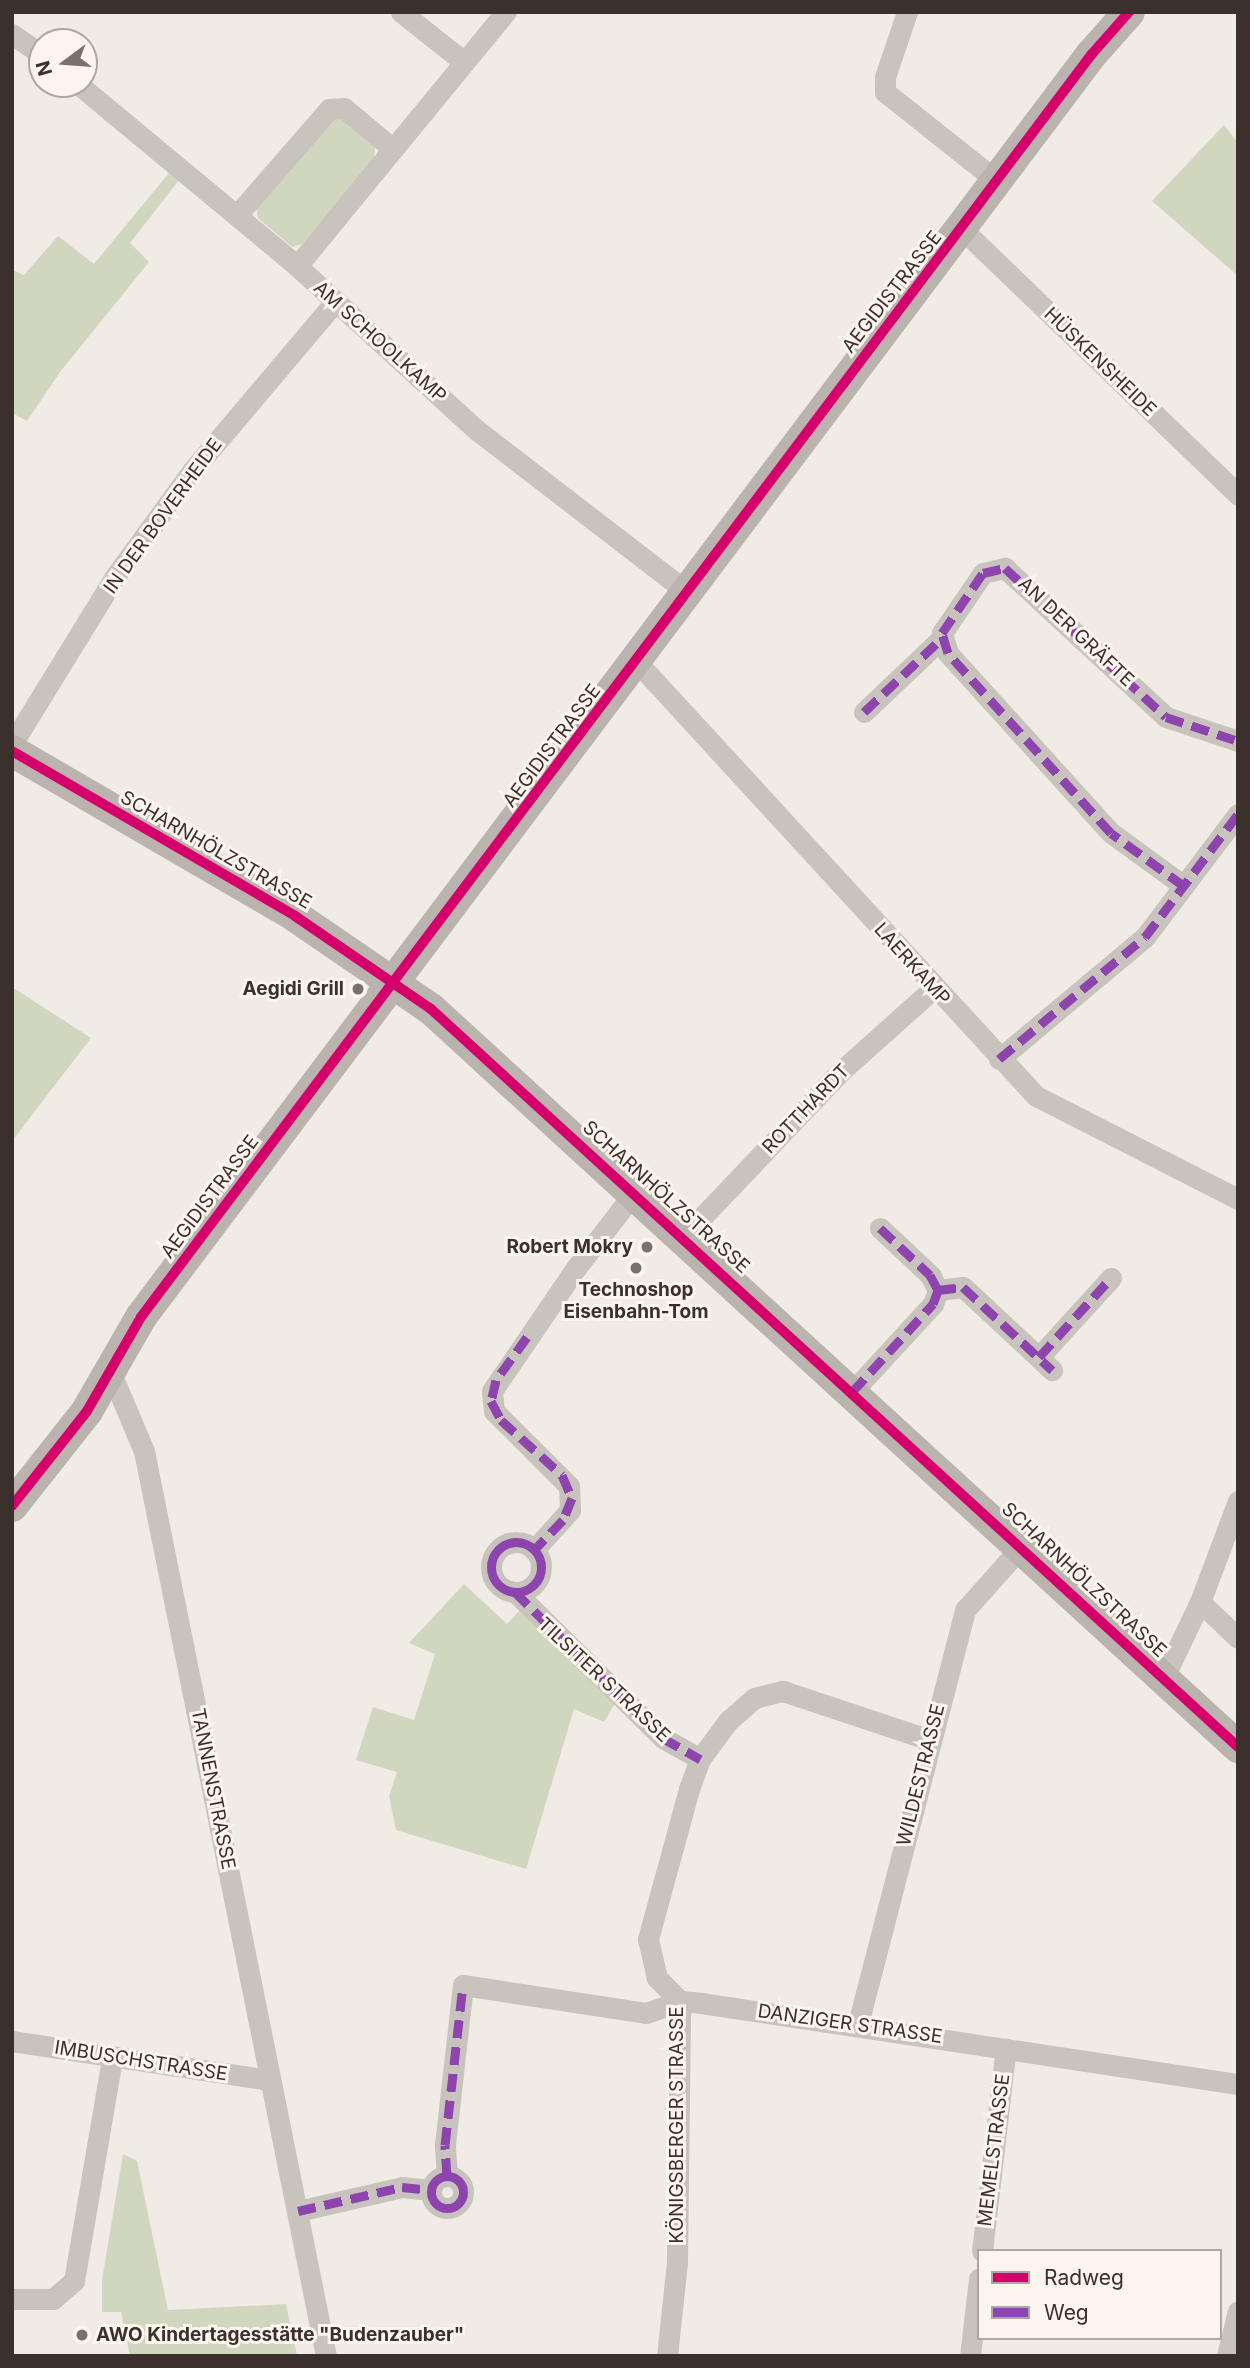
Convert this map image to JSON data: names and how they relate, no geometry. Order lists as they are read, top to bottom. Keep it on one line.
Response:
{"streets":{"street":["AEGIDISTRASSE","AM SCHOOLKAMP","HÜSKENSHEIDE","IN DER BOVERHEIDE","AN DER GRÄFTE","SCHARNHÖLZSTRASSE","LAERKAMP","ROTTHARDT","TILSITER STRASSE","WILDESTRASSE","TANNENSTRASSE","DANZIGER STRASSE","IMBUSCHSTRASSE","KÖNIGSBERGER STRASSE","MEMELSTRASSE"]},"crossings":[["AEGIDISTRASSE","AM SCHOOLKAMP"],["AEGIDISTRASSE","HÜSKENSHEIDE"],["AEGIDISTRASSE","SCHARNHÖLZSTRASSE"],["AEGIDISTRASSE","LAERKAMP"],["AEGIDISTRASSE","TANNENSTRASSE"],["AM SCHOOLKAMP","IN DER BOVERHEIDE"],["SCHARNHÖLZSTRASSE","ROTTHARDT"],["SCHARNHÖLZSTRASSE","WILDESTRASSE"],["LAERKAMP","ROTTHARDT"],["TILSITER STRASSE","KÖNIGSBERGER STRASSE"],["WILDESTRASSE","DANZIGER STRASSE"],["WILDESTRASSE","KÖNIGSBERGER STRASSE"],["TANNENSTRASSE","DANZIGER STRASSE"],["TANNENSTRASSE","IMBUSCHSTRASSE"],["DANZIGER STRASSE","KÖNIGSBERGER STRASSE"],["DANZIGER STRASSE","MEMELSTRASSE"]],"places":["Aegidi Grill","Robert Mokry","Technoshop Eisenbahn-Tom","AWO Kindertagesstätte \"Budenzauber\""],"legend":["Radweg","Weg"],"north":"left"}
